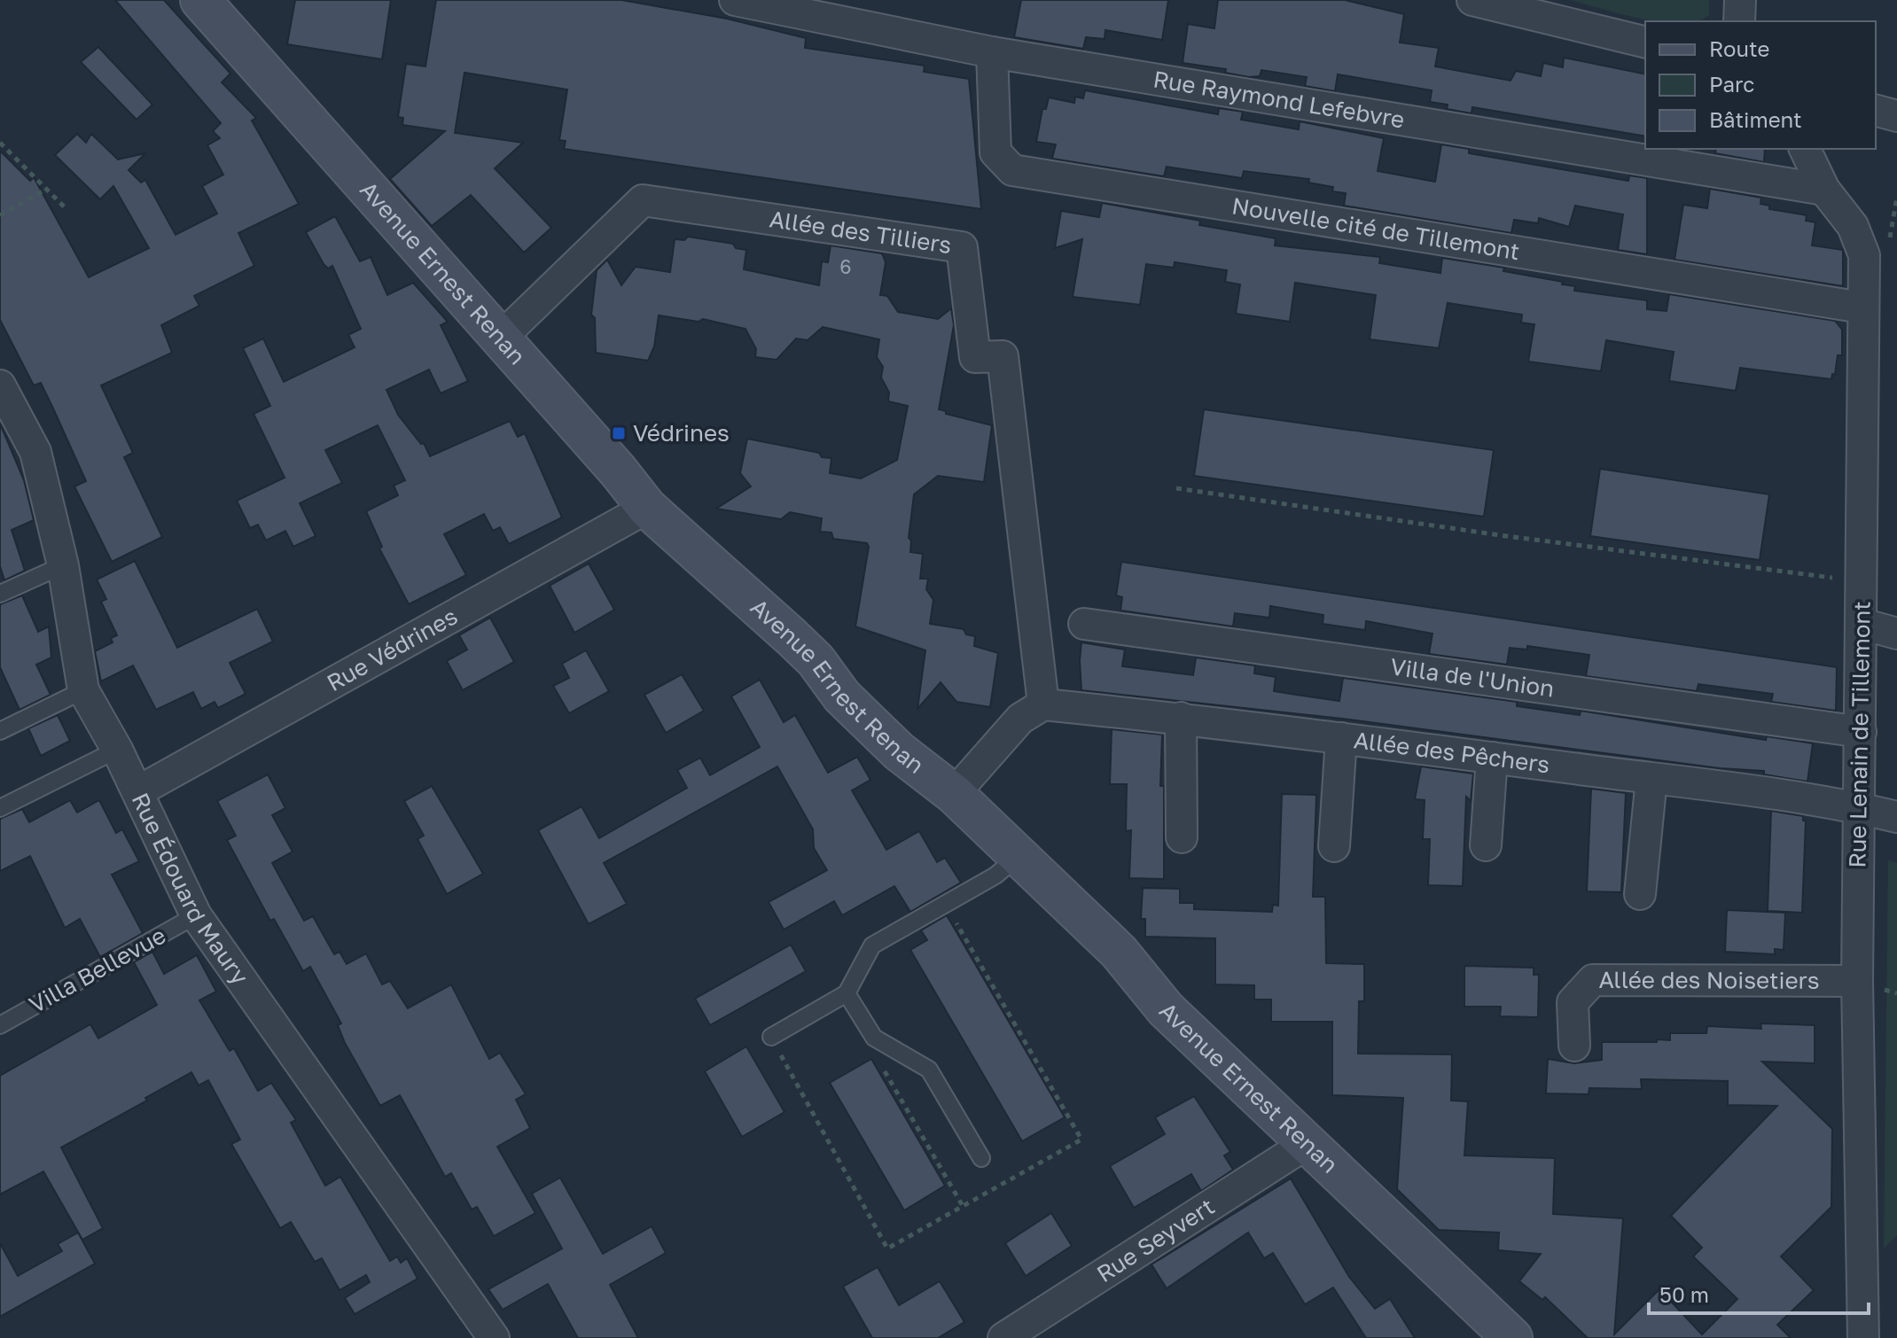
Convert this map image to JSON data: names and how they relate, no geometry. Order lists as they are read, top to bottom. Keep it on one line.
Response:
{"streets":{"street":["Rue Raymond Lefebvre","Nouvelle cité de Tillemont","Allée des Tilliers","Avenue Ernest Renan","Rue Védrines","Villa de l'Union","Rue Lenain de Tillemont","Allée des Pêchers","Rue Édouard Maury","Allée des Noisetiers","Rue Seyvert"],"lane":["Villa Bellevue"]},"crossings":[["Rue Raymond Lefebvre","Nouvelle cité de Tillemont"],["Rue Raymond Lefebvre","Rue Lenain de Tillemont"],["Nouvelle cité de Tillemont","Rue Lenain de Tillemont"],["Allée des Tilliers","Avenue Ernest Renan"],["Allée des Tilliers","Allée des Pêchers"],["Avenue Ernest Renan","Rue Védrines"],["Avenue Ernest Renan","Rue Seyvert"],["Rue Védrines","Rue Édouard Maury"],["Villa de l'Union","Rue Lenain de Tillemont"],["Rue Lenain de Tillemont","Allée des Pêchers"],["Rue Lenain de Tillemont","Allée des Noisetiers"],["Rue Édouard Maury","Villa Bellevue"]],"places":{"transit":["Védrines"]},"house_numbers":["6"],"legend":["Route","Parc","Bâtiment"],"scale_bar":"50 m"}
